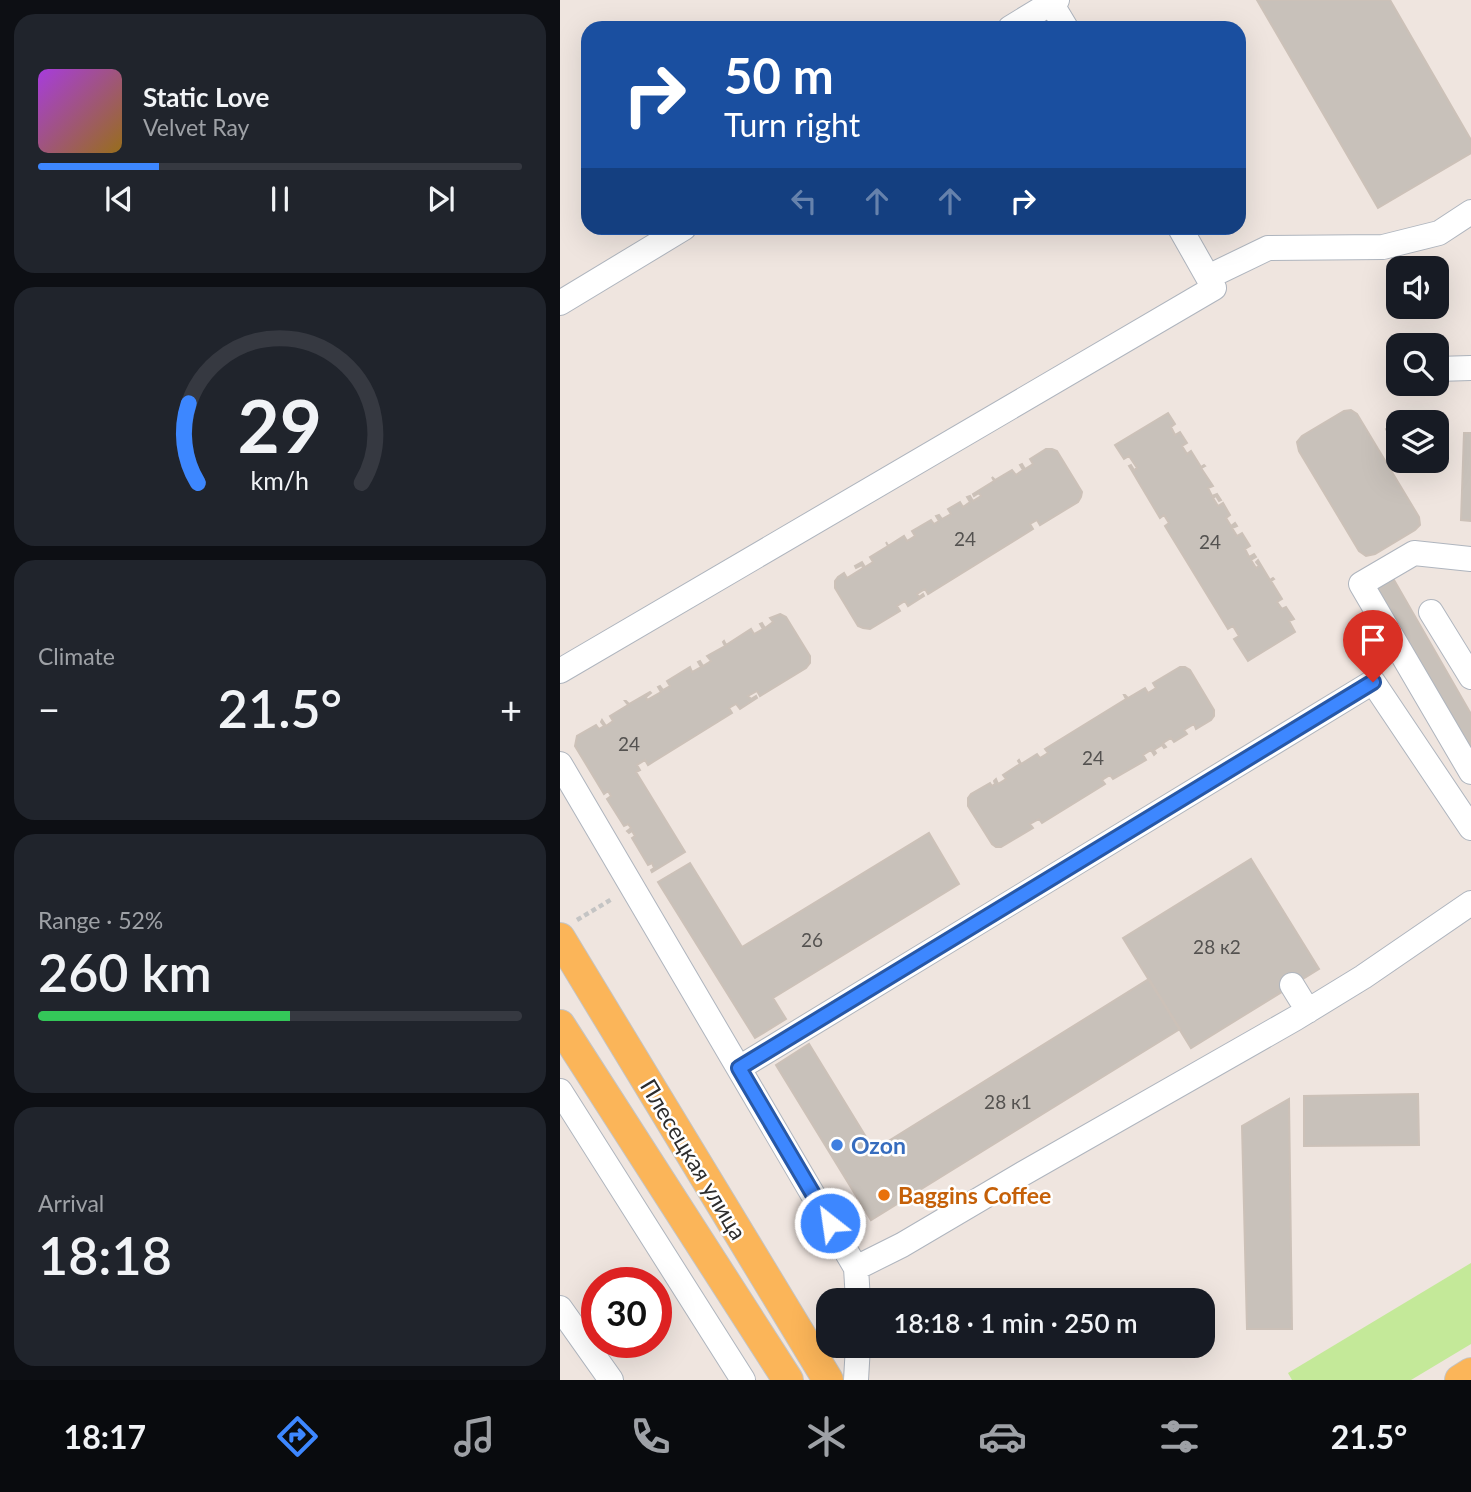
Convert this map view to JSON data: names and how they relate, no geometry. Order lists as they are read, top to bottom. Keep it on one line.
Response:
{"streets":{"main road":["Плесецкая улица"]},"places":["Ozon","Baggins Coffee"],"house_numbers":["24","24","24","24","26","28 к2","28 к1"],"page":{"turn":["50 m","Turn right"],"song":["Static Love","Velvet Ray"],"tile":["Climate",["Range · 52%","260 km"],["Arrival","18:18"]],"heat":["−","21.5°","+"],"limit":"30","trip":"18:18 · 1 min · 250 m","tabs":["18:17","21.5°"],"gauge":["29","km/h"]}}
